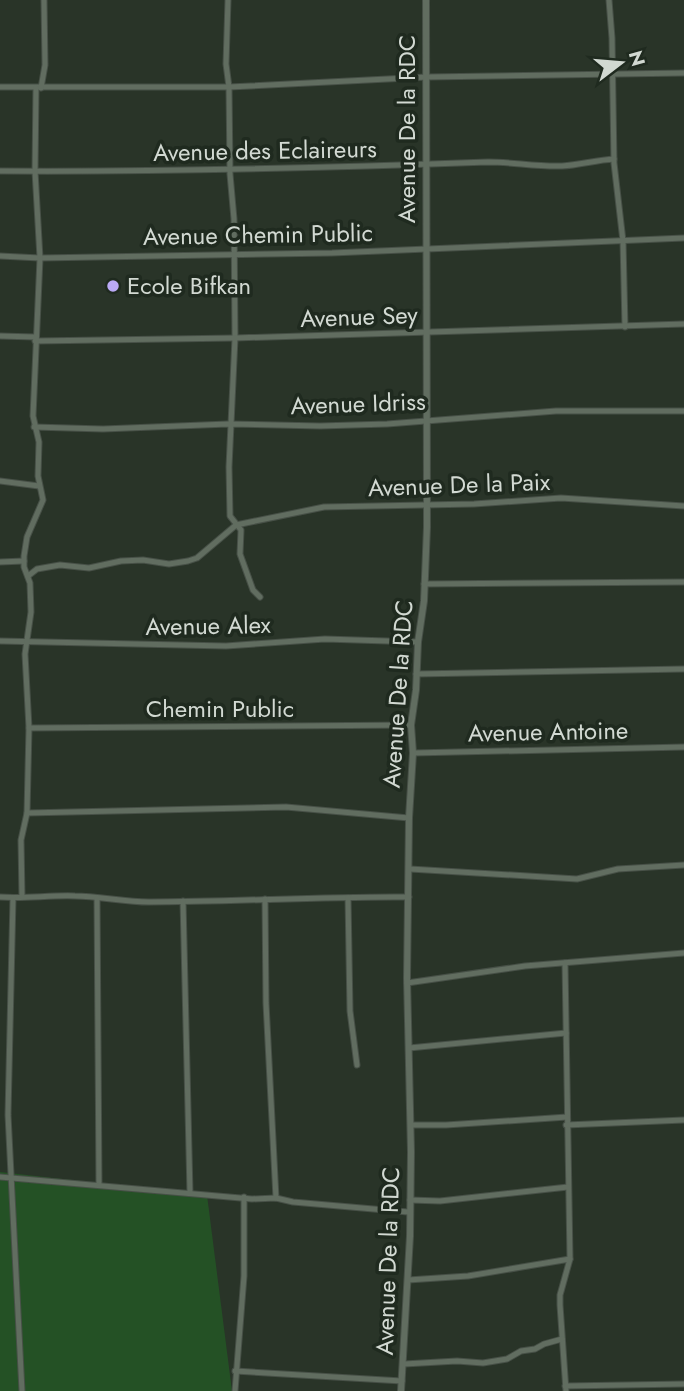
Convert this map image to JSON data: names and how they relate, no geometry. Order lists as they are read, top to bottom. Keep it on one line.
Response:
{"streets":{"street":["Avenue De la RDC","Avenue des Eclaireurs","Avenue Chemin Public","Avenue Sey","Avenue Idriss","Avenue De la Paix","Avenue Alex","Chemin Public","Avenue Antoine"]},"crossings":[["Avenue De la RDC","Avenue des Eclaireurs"],["Avenue De la RDC","Avenue Chemin Public"],["Avenue De la RDC","Avenue Sey"],["Avenue De la RDC","Avenue Idriss"],["Avenue De la RDC","Avenue De la Paix"],["Avenue De la RDC","Avenue Alex"],["Avenue De la RDC","Chemin Public"],["Avenue De la RDC","Avenue Antoine"]],"places":["Ecole Bifkan"],"north":"right"}
